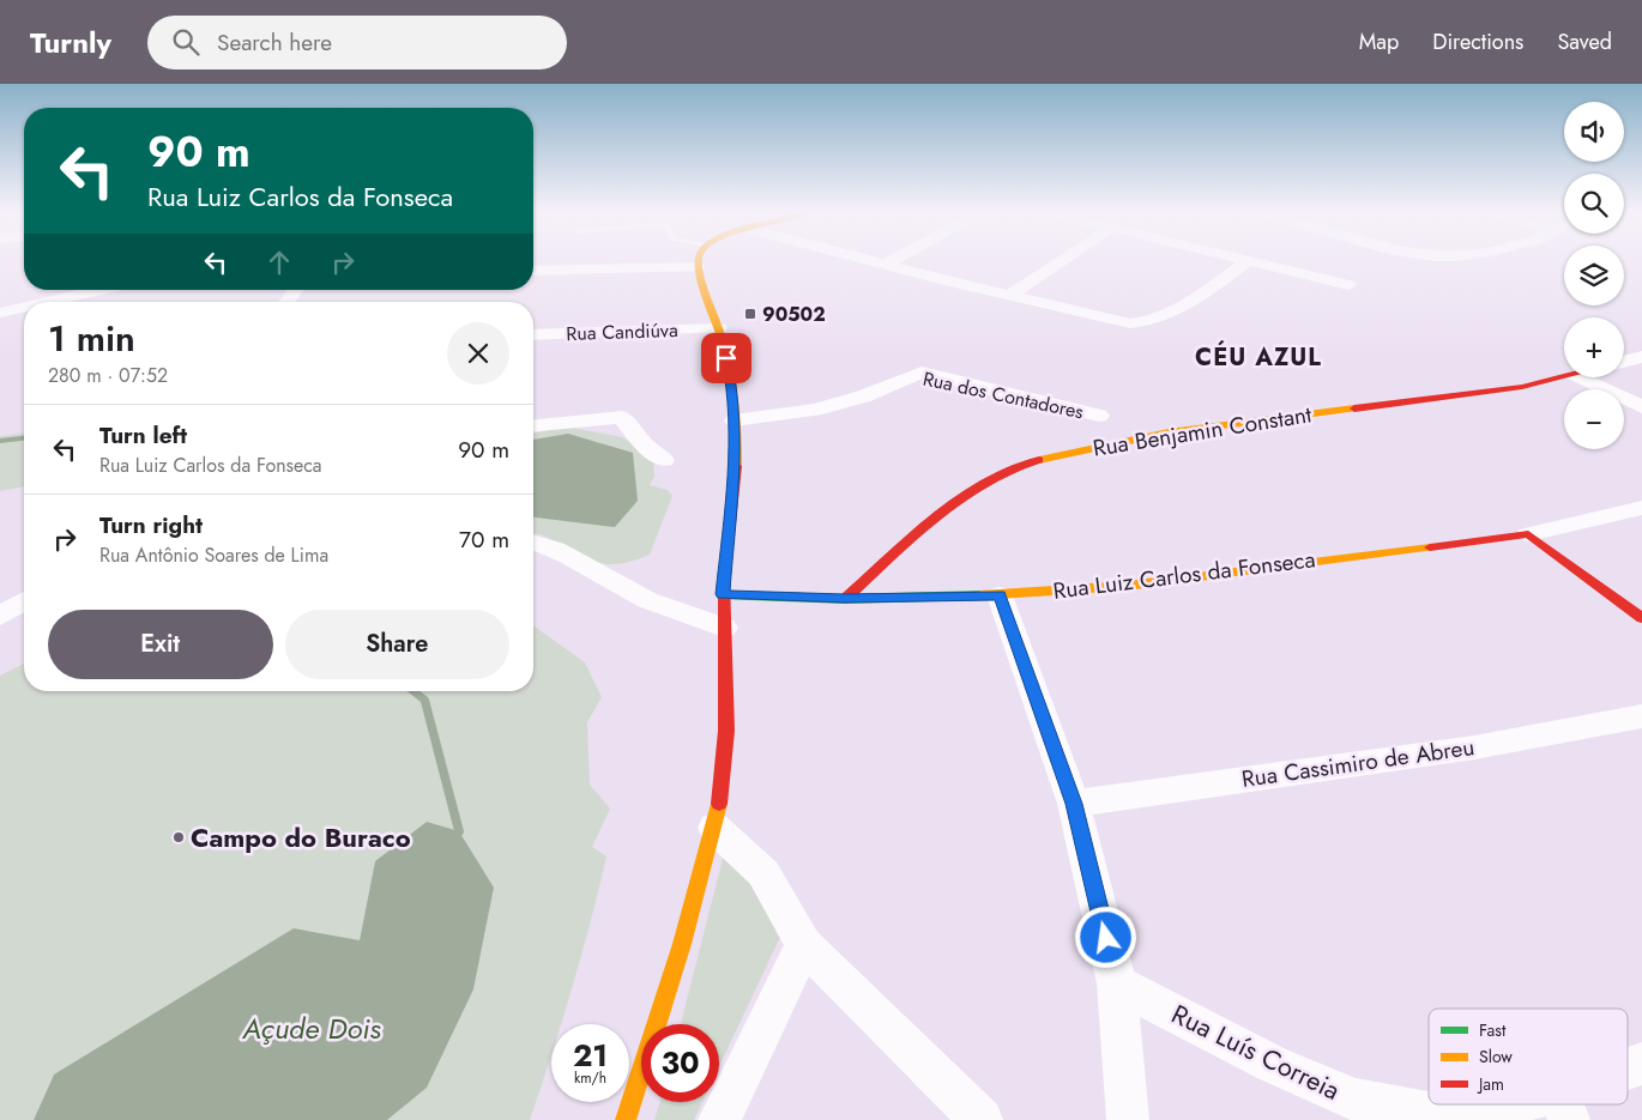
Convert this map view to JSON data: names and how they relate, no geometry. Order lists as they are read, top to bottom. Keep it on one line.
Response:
{"streets":{"street":["Rua Candiúva","Rua dos Contadores","Rua Benjamin Constant","Rua Luiz Carlos da Fonseca","Rua Cassimiro de Abreu","Rua Luís Correia"]},"crossings":[["Rua Benjamin Constant","Rua Luiz Carlos da Fonseca"]],"districts":["CÉU AZUL"],"water":["Açude Dois"],"places":{"transit":["90502"],"other":["Campo do Buraco"]},"legend":["Fast","Slow","Jam"],"page":{"header":"Turnly","search":"Search here","nav":["Map","Directions","Saved"],"map_buttons":["+","−"],"turn":["90 m","Rua Luiz Carlos da Fonseca"],"heading":["1 min","280 m · 07:52"],"list":[{"name":"Turn left","note":"Rua Luiz Carlos da Fonseca","value":"90 m"},{"name":"Turn right","note":"Rua Antônio Soares de Lima","value":"70 m"}],"buttons":["Exit","Share"],"speed":"21 km/h","limit":"30"}}
